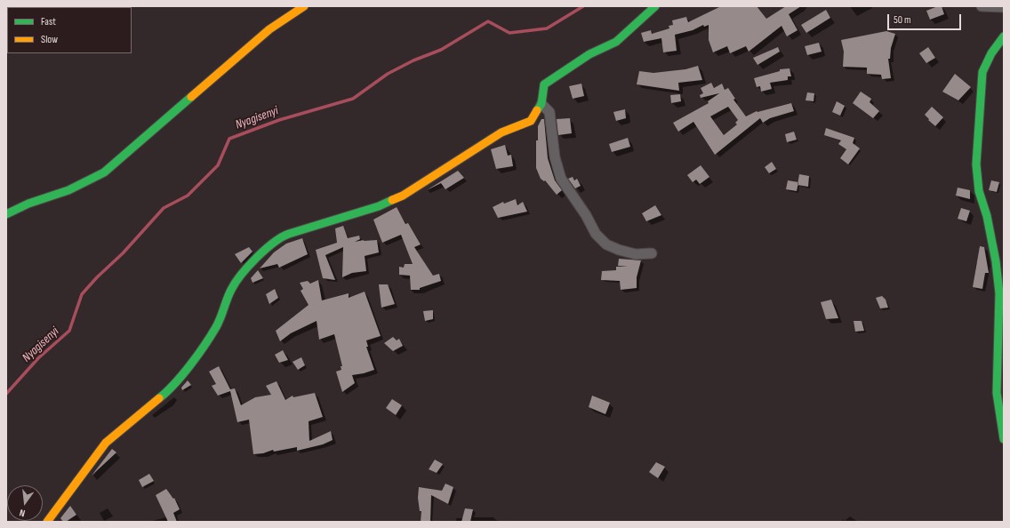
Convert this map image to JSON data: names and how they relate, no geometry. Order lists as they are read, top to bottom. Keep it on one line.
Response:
{"water":["Nyagisenyi"],"legend":["Fast","Slow"],"scale_bar":"50 m","north":"bottom"}
